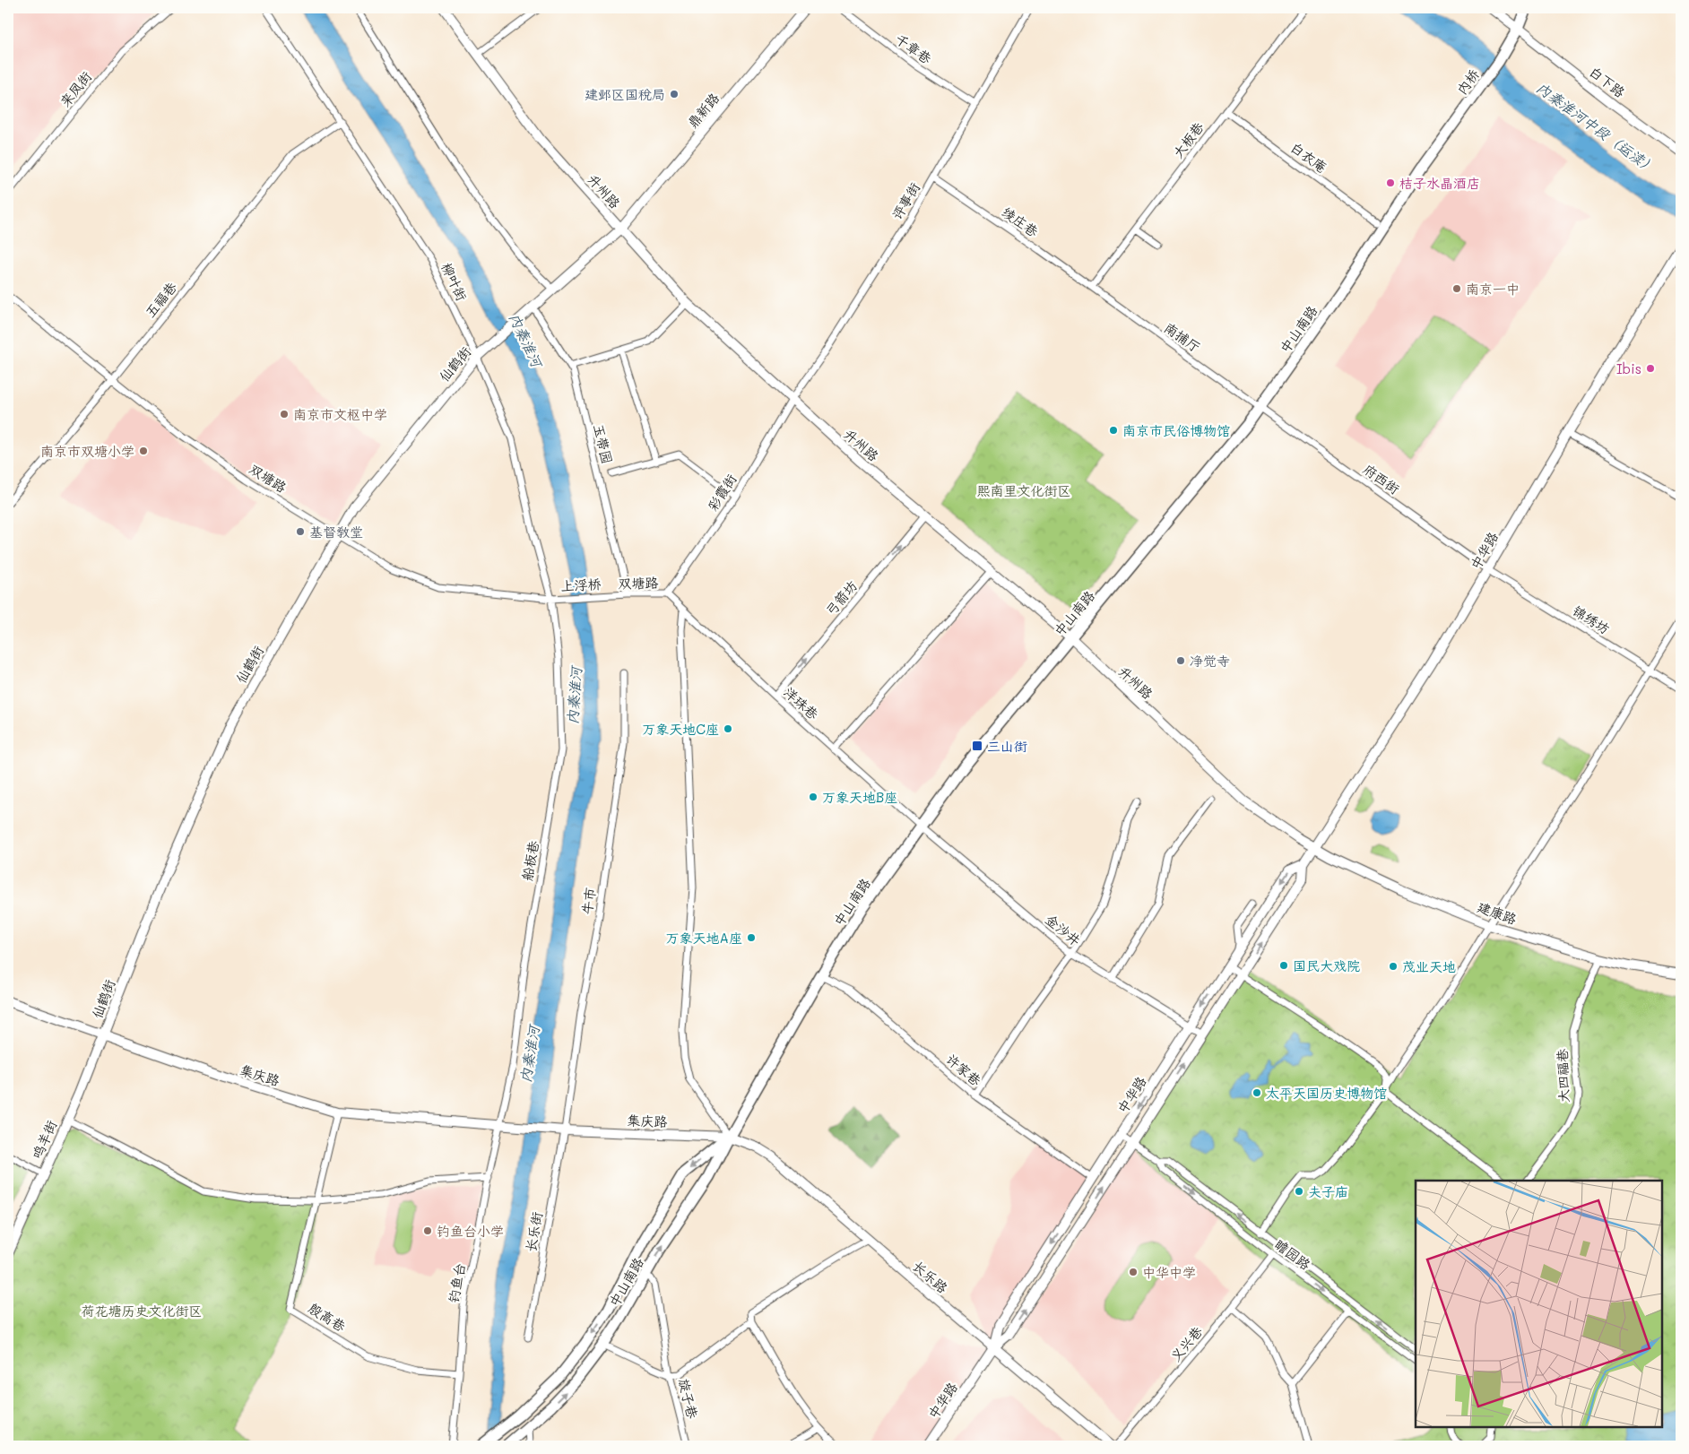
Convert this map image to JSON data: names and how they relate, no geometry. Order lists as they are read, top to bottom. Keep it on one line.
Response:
{"streets":{"main road":["内桥","白下路","鼎新路","升州路","中山南路","仙鹤街","中华路","建康路","集庆路","鸣羊街","长乐路"],"street":["千章巷","来凤街","大板巷","白衣庵","评事街","绫庄巷","柳叶街","五福巷","南捕厅","玉带园","双塘路","府西街","彩霞街","上浮桥","弓箭坊","锦绣坊","洋珠巷","船板巷","牛市","金沙井","许家巷","大四福巷","长乐街","瞻园路","钓鱼台","殷高巷","义兴巷","旋子巷"]},"crossings":[["千章巷","评事街"],["内桥","白下路"],["内桥","中山南路"],["鼎新路","升州路"],["大板巷","白衣庵"],["大板巷","绫庄巷"],["大板巷","南捕厅"],["升州路","评事街"],["升州路","中山南路"],["升州路","彩霞街"],["升州路","中华路"],["升州路","弓箭坊"],["升州路","建康路"],["评事街","绫庄巷"],["评事街","彩霞街"],["绫庄巷","南捕厅"],["柳叶街","五福巷"],["柳叶街","仙鹤街"],["柳叶街","双塘路"],["柳叶街","上浮桥"],["柳叶街","船板巷"],["五福巷","双塘路"],["中山南路","南捕厅"],["中山南路","府西街"],["中山南路","洋珠巷"],["中山南路","金沙井"],["中山南路","许家巷"],["中山南路","集庆路"],["中山南路","长乐路"],["中山南路","旋子巷"],["南捕厅","府西街"],["仙鹤街","玉带园"],["仙鹤街","双塘路"],["仙鹤街","集庆路"],["仙鹤街","鸣羊街"],["玉带园","双塘路"],["双塘路","彩霞街"],["双塘路","上浮桥"],["双塘路","洋珠巷"],["双塘路","船板巷"],["府西街","中华路"],["府西街","锦绣坊"],["彩霞街","洋珠巷"],["中华路","锦绣坊"],["中华路","建康路"],["中华路","金沙井"],["中华路","许家巷"],["中华路","瞻园路"],["中华路","长乐路"],["上浮桥","船板巷"],["弓箭坊","洋珠巷"],["洋珠巷","金沙井"],["船板巷","集庆路"],["船板巷","钓鱼台"],["牛市","集庆路"],["牛市","长乐街"],["建康路","大四福巷"],["集庆路","鸣羊街"],["集庆路","长乐街"],["集庆路","长乐路"],["集庆路","钓鱼台"],["集庆路","殷高巷"],["瞻园路","义兴巷"],["钓鱼台","殷高巷"]],"one_way":["弓箭坊"],"water":["内秦淮河中段（运渎）","内秦淮河"],"parks":["熙南里文化街区","荷花塘历史文化街区"],"places":{"other":["建邺区国税局","桔子水晶酒店","南京一中","Ibis","南京市文枢中学","南京市民俗博物馆","南京市双塘小学","基督教堂","净觉寺","万象天地C座","万象天地B座","万象天地A座","国民大戏院","茂业天地","太平天国历史博物馆","夫子庙","钓鱼台小学","中华中学"],"transit":["三山街"]}}
